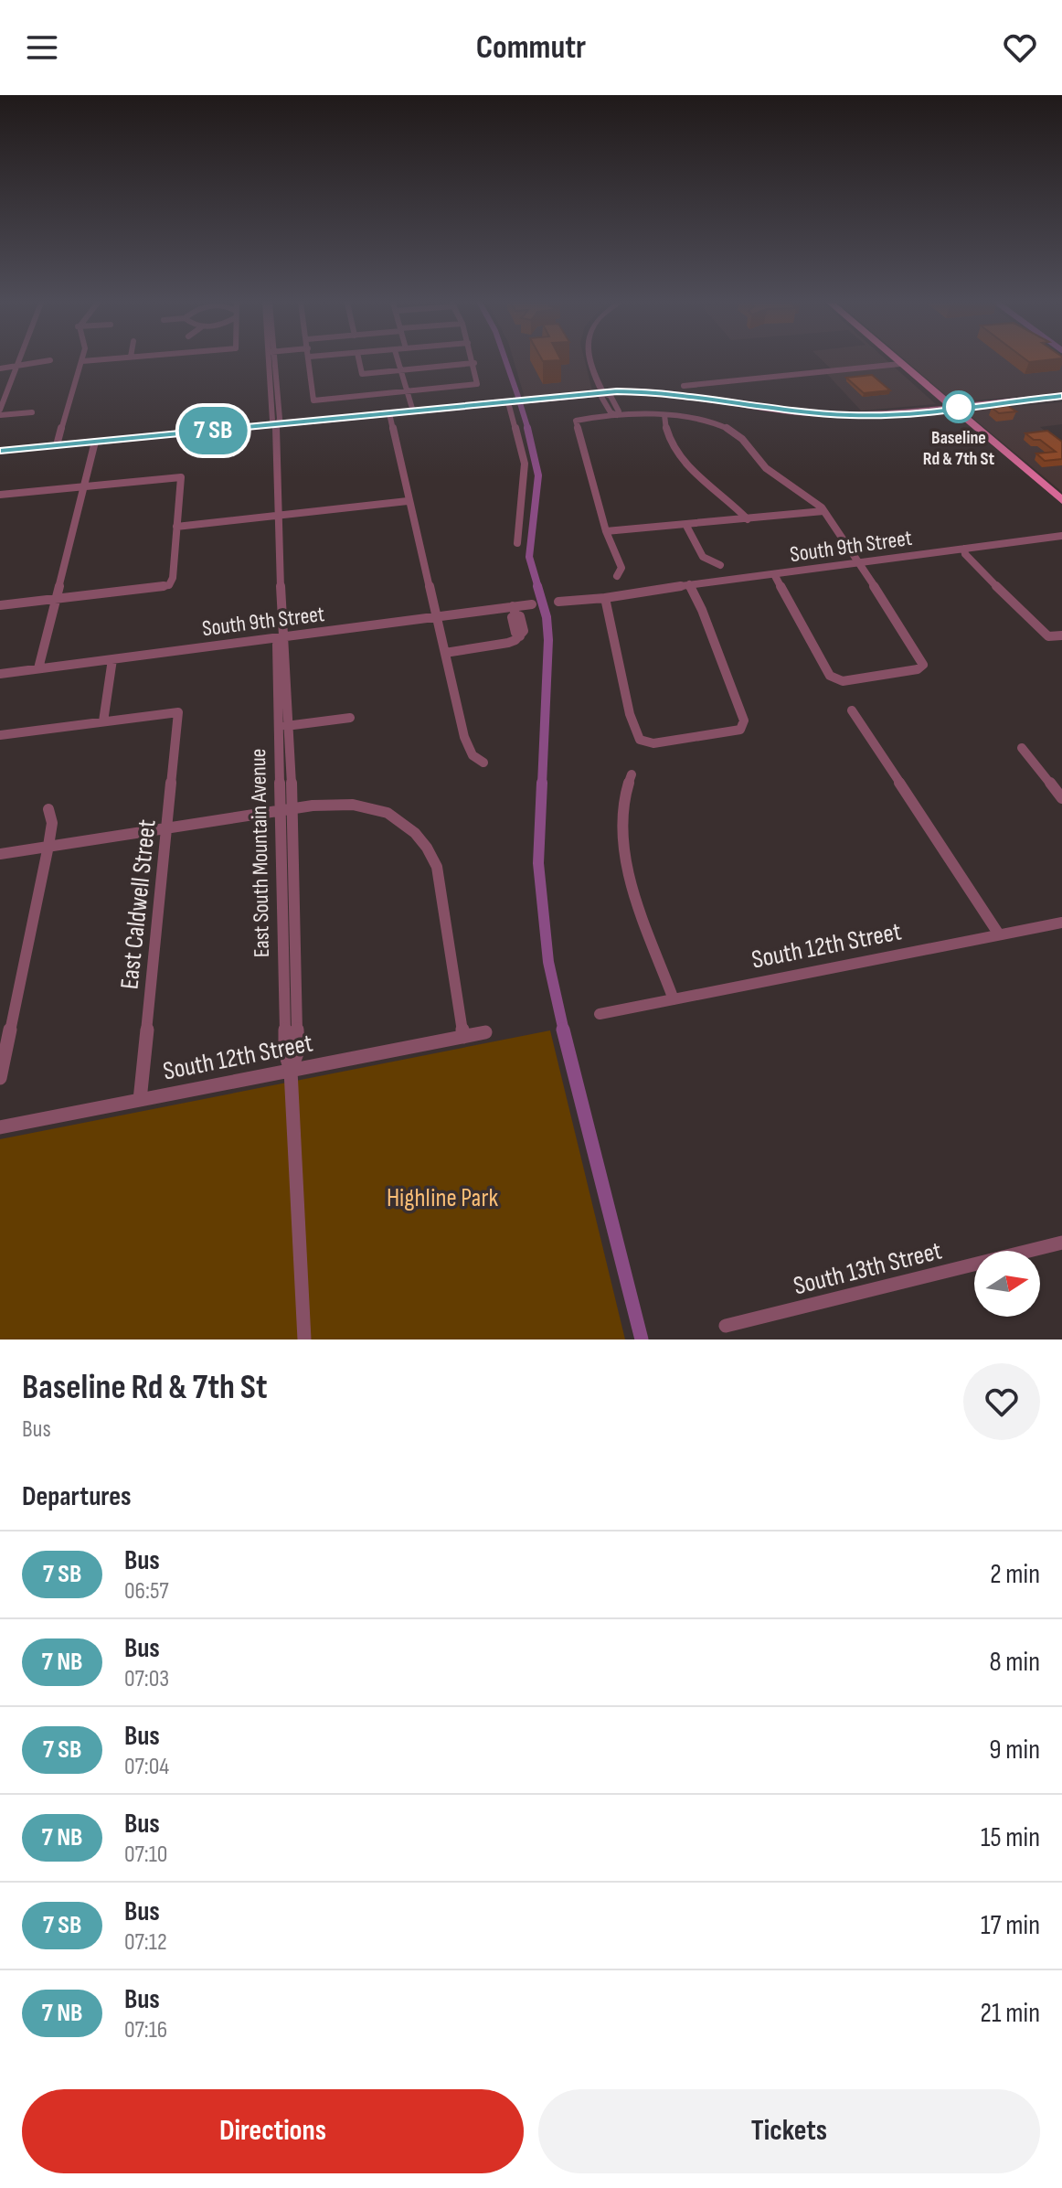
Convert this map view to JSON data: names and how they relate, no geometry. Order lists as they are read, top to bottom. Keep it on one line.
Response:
{"streets":{"street":["South 9th Street","East South Mountain Avenue","East Caldwell Street","South 12th Street","South 13th Street"]},"crossings":[["South 9th Street","East South Mountain Avenue"],["East South Mountain Avenue","South 12th Street"],["East Caldwell Street","South 12th Street"]],"parks":["Highline Park"],"places":["Baseline Rd & 7th St"],"north":"right","page":{"header":"Commutr","on_map":"7 SB","heading":[["Baseline Rd & 7th St","Bus"],"Departures"],"list":[{"mark":"7 SB","name":"Bus","note":"06:57","value":"2 min"},{"mark":"7 NB","name":"Bus","note":"07:03","value":"8 min"},{"mark":"7 SB","name":"Bus","note":"07:04","value":"9 min"},{"mark":"7 NB","name":"Bus","note":"07:10","value":"15 min"},{"mark":"7 SB","name":"Bus","note":"07:12","value":"17 min"},{"mark":"7 NB","name":"Bus","note":"07:16","value":"21 min"}],"buttons":["Directions","Tickets"]}}
